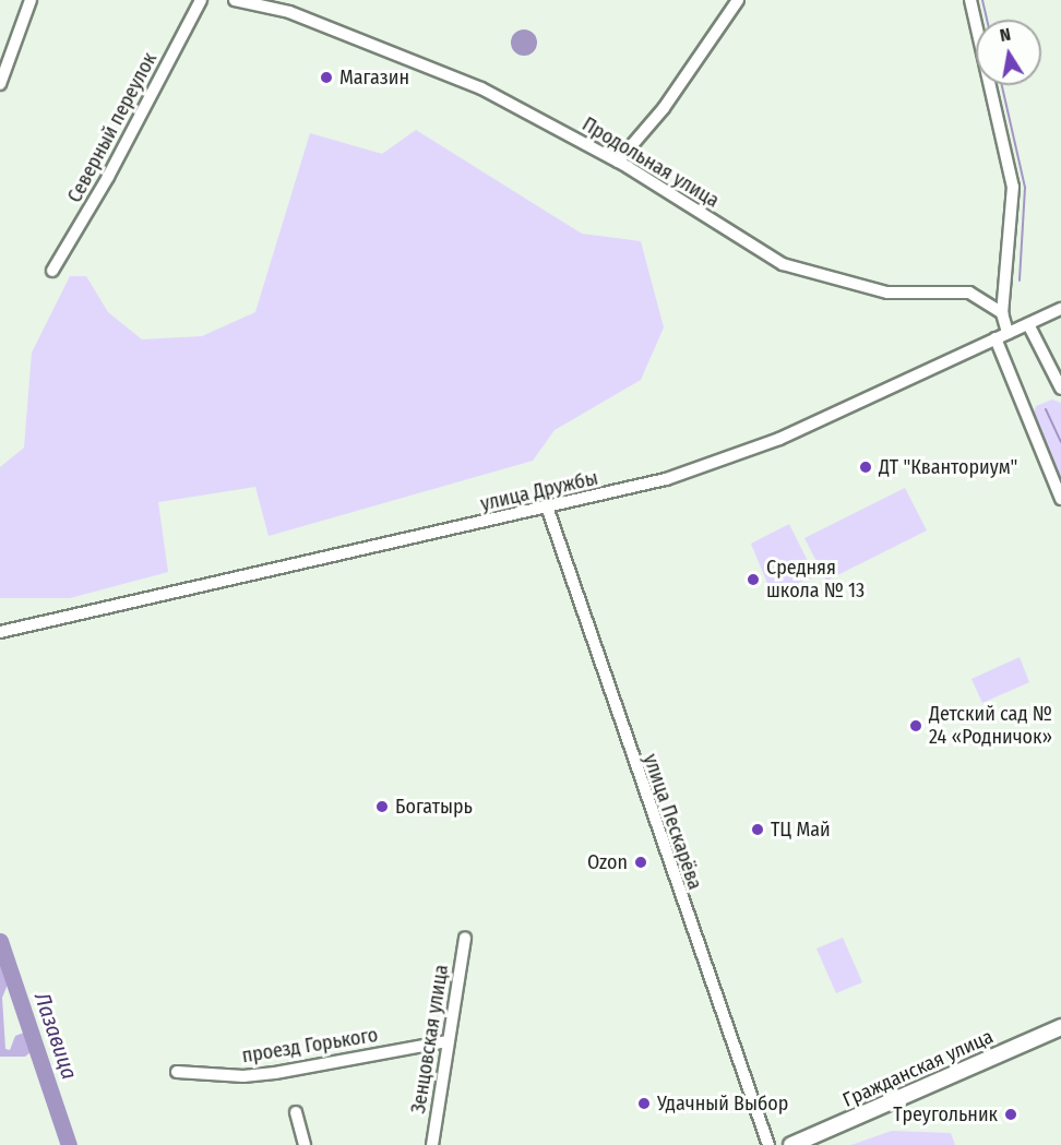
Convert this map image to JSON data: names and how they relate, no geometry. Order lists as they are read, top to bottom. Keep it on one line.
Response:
{"streets":{"main road":["Гражданская улица"],"street":["Северный переулок","Продольная улица","улица Дружбы","улица Пескарёва","Зенцовская улица","проезд Горького"]},"crossings":[["улица Дружбы","улица Пескарёва"],["Зенцовская улица","проезд Горького"]],"water":["Лазавица"],"places":["Магазин","ДТ \"Кванториум\"","Средняя школа № 13","Детский сад № 24 «Родничок»","Богатырь","ТЦ Май","Ozon","Удачный Выбор","Треугольник"],"north":"top"}
